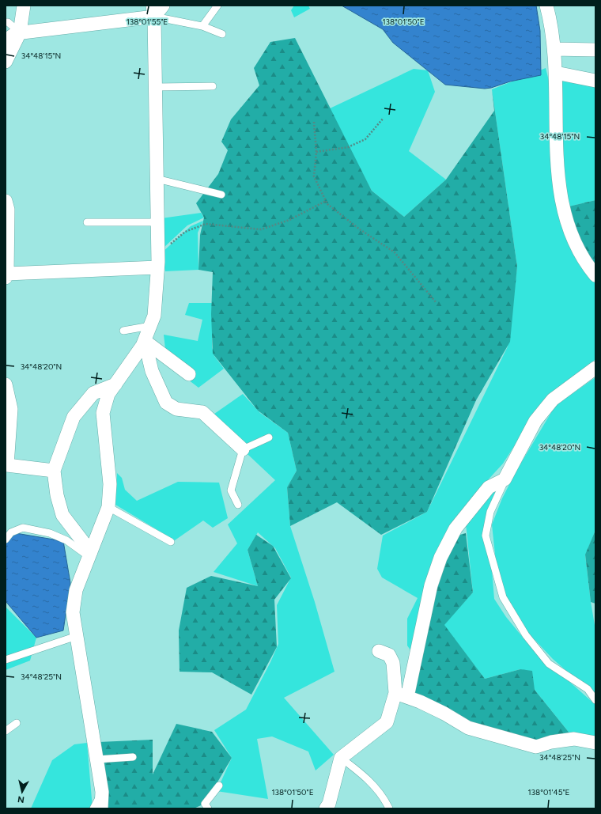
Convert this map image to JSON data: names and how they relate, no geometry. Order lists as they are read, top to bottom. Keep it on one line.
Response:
{"north":"bottom","coordinates":["138°01'55\"E","138°01'50\"E","34°48'15\"N","34°48'20\"N","34°48'25\"N","138°01'45\"E"]}
